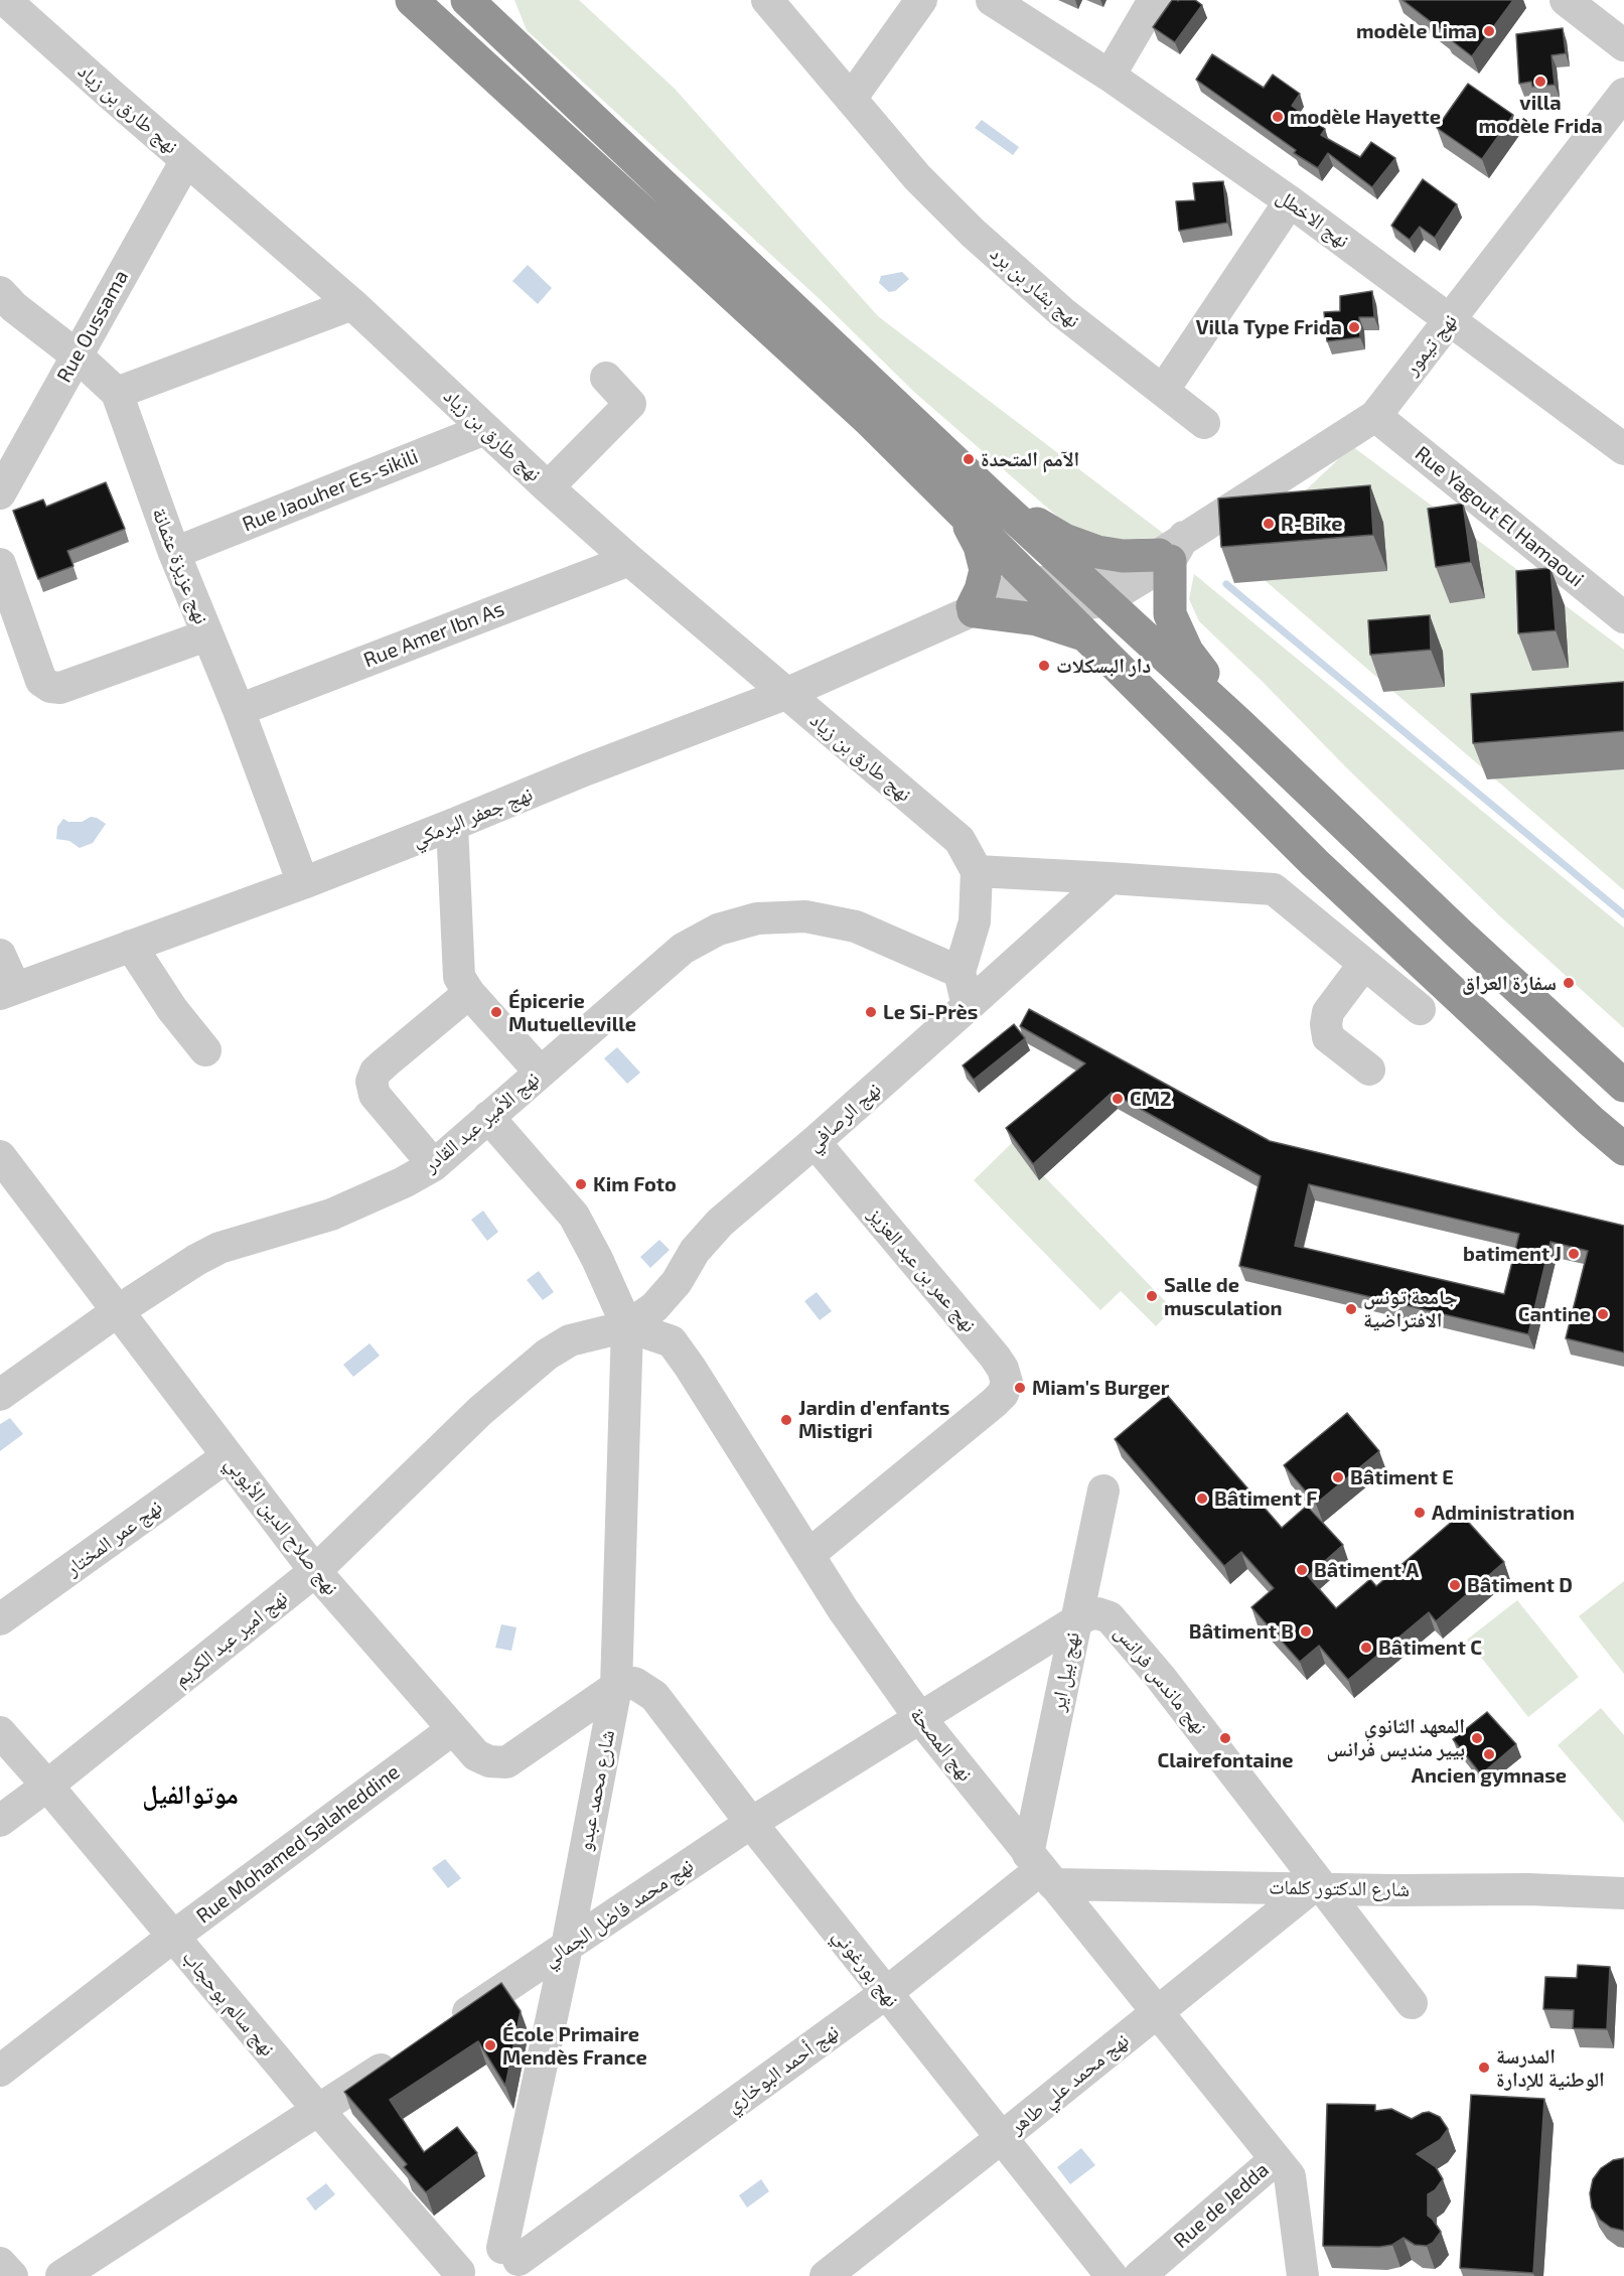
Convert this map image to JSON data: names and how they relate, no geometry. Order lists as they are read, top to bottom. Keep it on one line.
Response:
{"streets":{"street":["نهج طارق بن زياد","نهج الاخطل","نهج بشار بن برد","Rue Oussama","نهج تيمور","Rue Jaouher Es-sikili","Rue Yagout El Hamaoui","نهج عزيزة عثمانة","Rue Amer Ibn As","نهج جعفر البرمكي","نهج الرصافي","نهج الأمير عبد القادر","نهج عمر بن عبد العزيز","نهج صلاح الدين الأيوبي","نهج عمر المختار","نهج امير عبد الكريم","نهج بيل اير","نهج ماندس فرانس","نهج المصحة","شارع محمد عبدو","Rue Mohamed Salaheddine","شارع الدكتور كلمات","نهج محمد فاضل الجمالي","نهج بورغوني","نهج سالم بوحجاب","نهج أحمد البوخاري","نهج محمد علي طاهر","Rue de Jedda"]},"crossings":[["نهج طارق بن زياد","Rue Oussama"],["نهج طارق بن زياد","Rue Jaouher Es-sikili"],["نهج طارق بن زياد","Rue Amer Ibn As"],["نهج طارق بن زياد","نهج جعفر البرمكي"],["نهج الاخطل","نهج تيمور"],["Rue Oussama","نهج عزيزة عثمانة"],["نهج تيمور","Rue Yagout El Hamaoui"],["نهج تيمور","نهج جعفر البرمكي"],["Rue Jaouher Es-sikili","نهج عزيزة عثمانة"],["نهج عزيزة عثمانة","Rue Amer Ibn As"],["نهج عزيزة عثمانة","نهج جعفر البرمكي"],["نهج الرصافي","نهج عمر بن عبد العزيز"],["نهج الرصافي","نهج امير عبد الكريم"],["نهج الرصافي","نهج المصحة"],["نهج الرصافي","شارع محمد عبدو"],["نهج الأمير عبد القادر","نهج صلاح الدين الأيوبي"],["نهج عمر بن عبد العزيز","نهج المصحة"],["نهج صلاح الدين الأيوبي","نهج عمر المختار"],["نهج صلاح الدين الأيوبي","نهج امير عبد الكريم"],["نهج صلاح الدين الأيوبي","شارع محمد عبدو"],["نهج صلاح الدين الأيوبي","Rue Mohamed Salaheddine"],["نهج صلاح الدين الأيوبي","نهج بورغوني"],["نهج امير عبد الكريم","نهج المصحة"],["نهج امير عبد الكريم","شارع محمد عبدو"],["نهج امير عبد الكريم","نهج سالم بوحجاب"],["نهج بيل اير","نهج ماندس فرانس"],["نهج بيل اير","نهج المصحة"],["نهج بيل اير","شارع الدكتور كلمات"],["نهج بيل اير","نهج أحمد البوخاري"],["نهج ماندس فرانس","نهج المصحة"],["نهج ماندس فرانس","شارع الدكتور كلمات"],["نهج ماندس فرانس","نهج محمد فاضل الجمالي"],["نهج ماندس فرانس","نهج محمد علي طاهر"],["نهج المصحة","شارع محمد عبدو"],["نهج المصحة","شارع الدكتور كلمات"],["نهج المصحة","نهج محمد فاضل الجمالي"],["نهج المصحة","نهج أحمد البوخاري"],["نهج المصحة","نهج محمد علي طاهر"],["نهج المصحة","Rue de Jedda"],["شارع محمد عبدو","نهج محمد فاضل الجمالي"],["شارع محمد عبدو","نهج بورغوني"],["شارع محمد عبدو","نهج أحمد البوخاري"],["Rue Mohamed Salaheddine","نهج سالم بوحجاب"],["شارع الدكتور كلمات","نهج أحمد البوخاري"],["شارع الدكتور كلمات","نهج محمد علي طاهر"],["نهج محمد فاضل الجمالي","نهج بورغوني"],["نهج بورغوني","نهج أحمد البوخاري"],["نهج بورغوني","نهج محمد علي طاهر"],["نهج سالم بوحجاب","نهج أحمد البوخاري"]],"districts":["موتوالفيل"],"places":["modèle Lima","villa modèle Frida","modèle Hayette","Villa Type Frida","الآمم المتحدة","R-Bike","دار البسكلات","سفارة العراق","Épicerie Mutuelleville","Le Si-Près","CM2","Kim Foto","batiment J","Salle de musculation","جامعة تونس الافتراضية","Cantine","Miam's Burger","Jardin d'enfants Mistigri","Bâtiment E","Bâtiment F","Administration","Bâtiment A","Bâtiment D","Bâtiment B","Bâtiment C","Clairefontaine","المعهد الثانوي بيير منديس فرانس","Ancien gymnase","École Primaire Mendès France","المدرسة الوطنية للإدارة"]}
